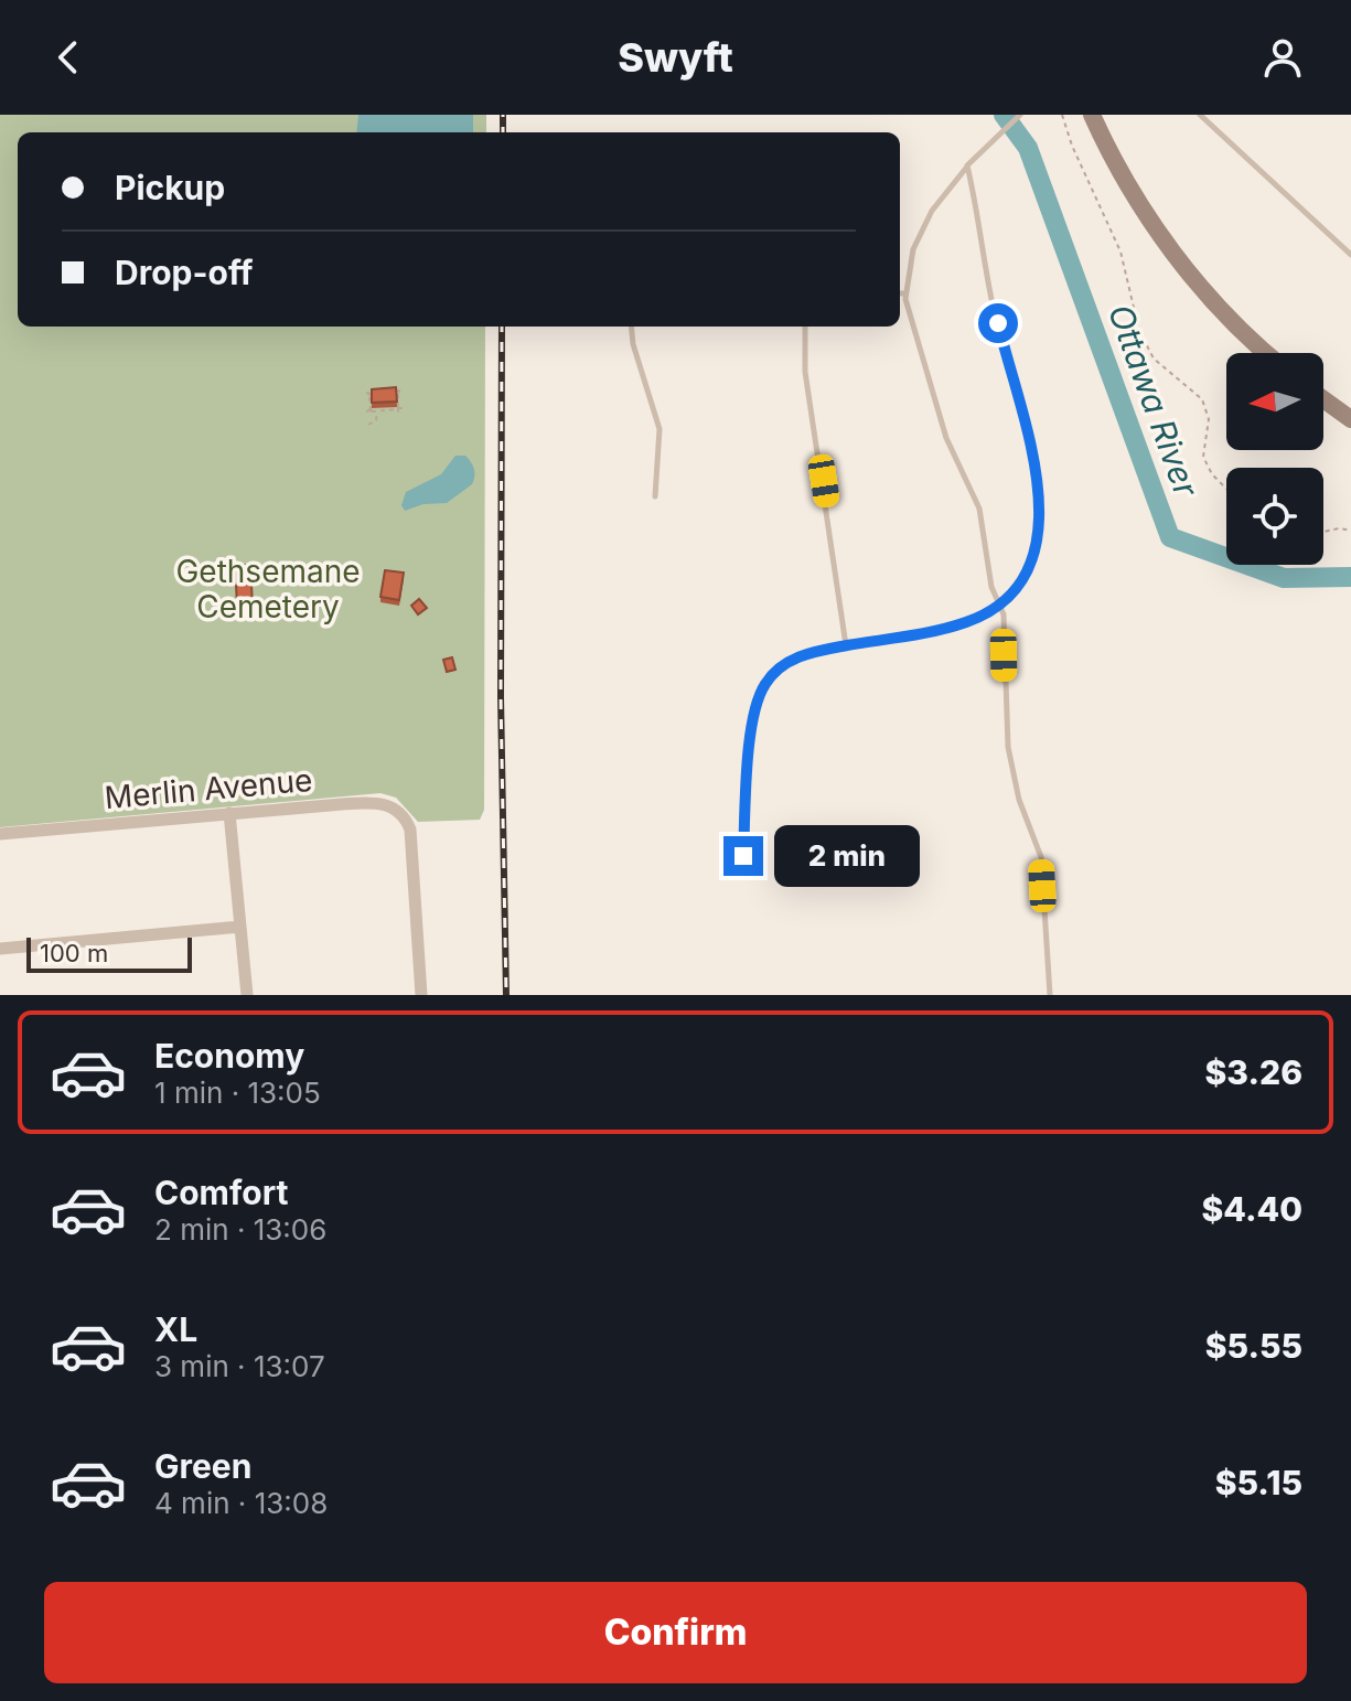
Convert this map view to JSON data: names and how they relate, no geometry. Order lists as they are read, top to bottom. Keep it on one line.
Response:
{"streets":{"street":["Merlin Avenue"]},"water":["Ottawa River"],"parks":["Gethsemane Cemetery"],"scale_bar":"100 m","north":"left","page":{"header":"Swyft","banner":["Pickup","Drop-off"],"bubble":"2 min","scale":"100 m","list":[{"name":"Economy","note":"1 min · 13:05","value":"$3.26"},{"name":"Comfort","note":"2 min · 13:06","value":"$4.40"},{"name":"XL","note":"3 min · 13:07","value":"$5.55"},{"name":"Green","note":"4 min · 13:08","value":"$5.15"}],"buttons":"Confirm"}}
